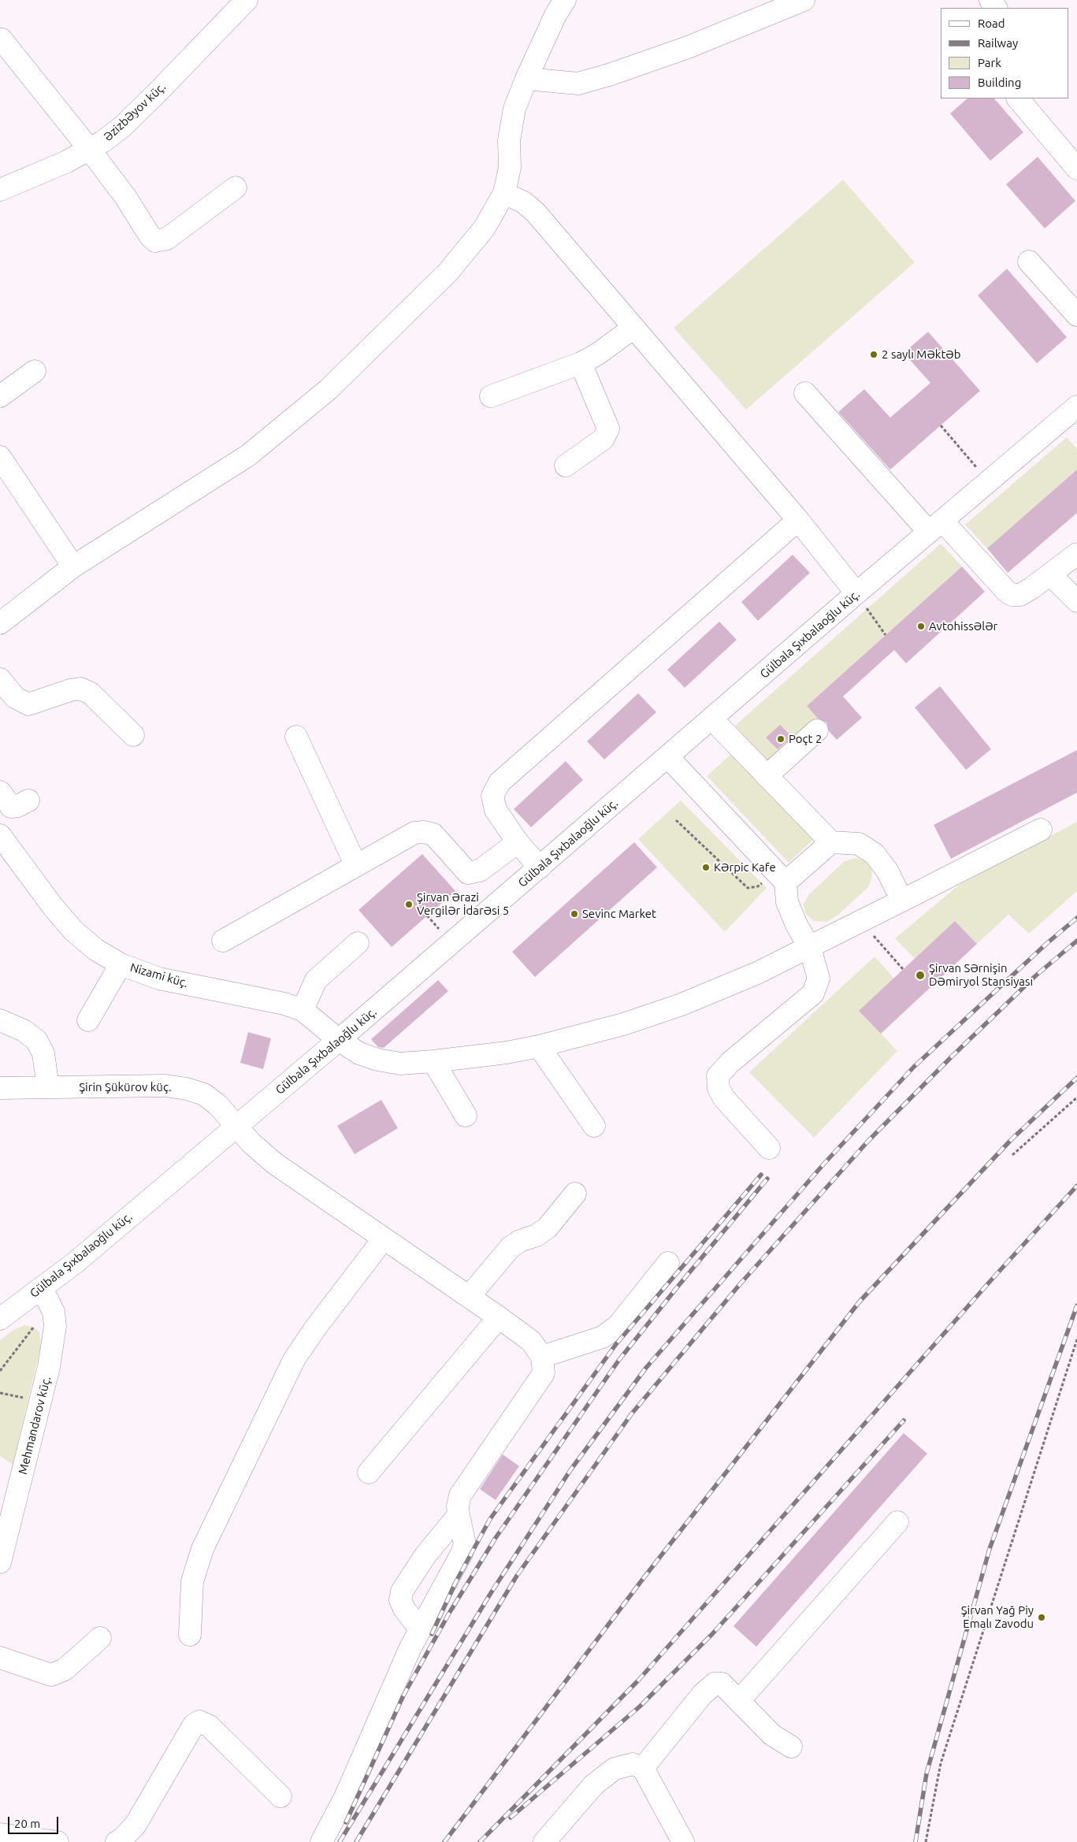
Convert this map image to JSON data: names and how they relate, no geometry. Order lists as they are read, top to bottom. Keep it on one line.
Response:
{"streets":{"street":["Əzizbəyov küç.","Gülbala Şıxbalaoğlu küç.","Nizami küç.","Şirin Şükürov küç.","Mehmandarov küç."]},"crossings":[["Gülbala Şıxbalaoğlu küç.","Nizami küç."],["Gülbala Şıxbalaoğlu küç.","Şirin Şükürov küç."],["Gülbala Şıxbalaoğlu küç.","Mehmandarov küç."]],"places":["2 saylı Məktəb","Avtohissələr","Poçt 2","Kərpic Kafe","Şirvan Ərazi Vergilər İdarəsi 5","Sevinc Market","Şirvan Sərnişin Dəmiryol Stansiyası","Şirvan Yağ Piy Emalı Zavodu"],"legend":["Road","Railway","Park","Building"],"scale_bar":"20 m"}
